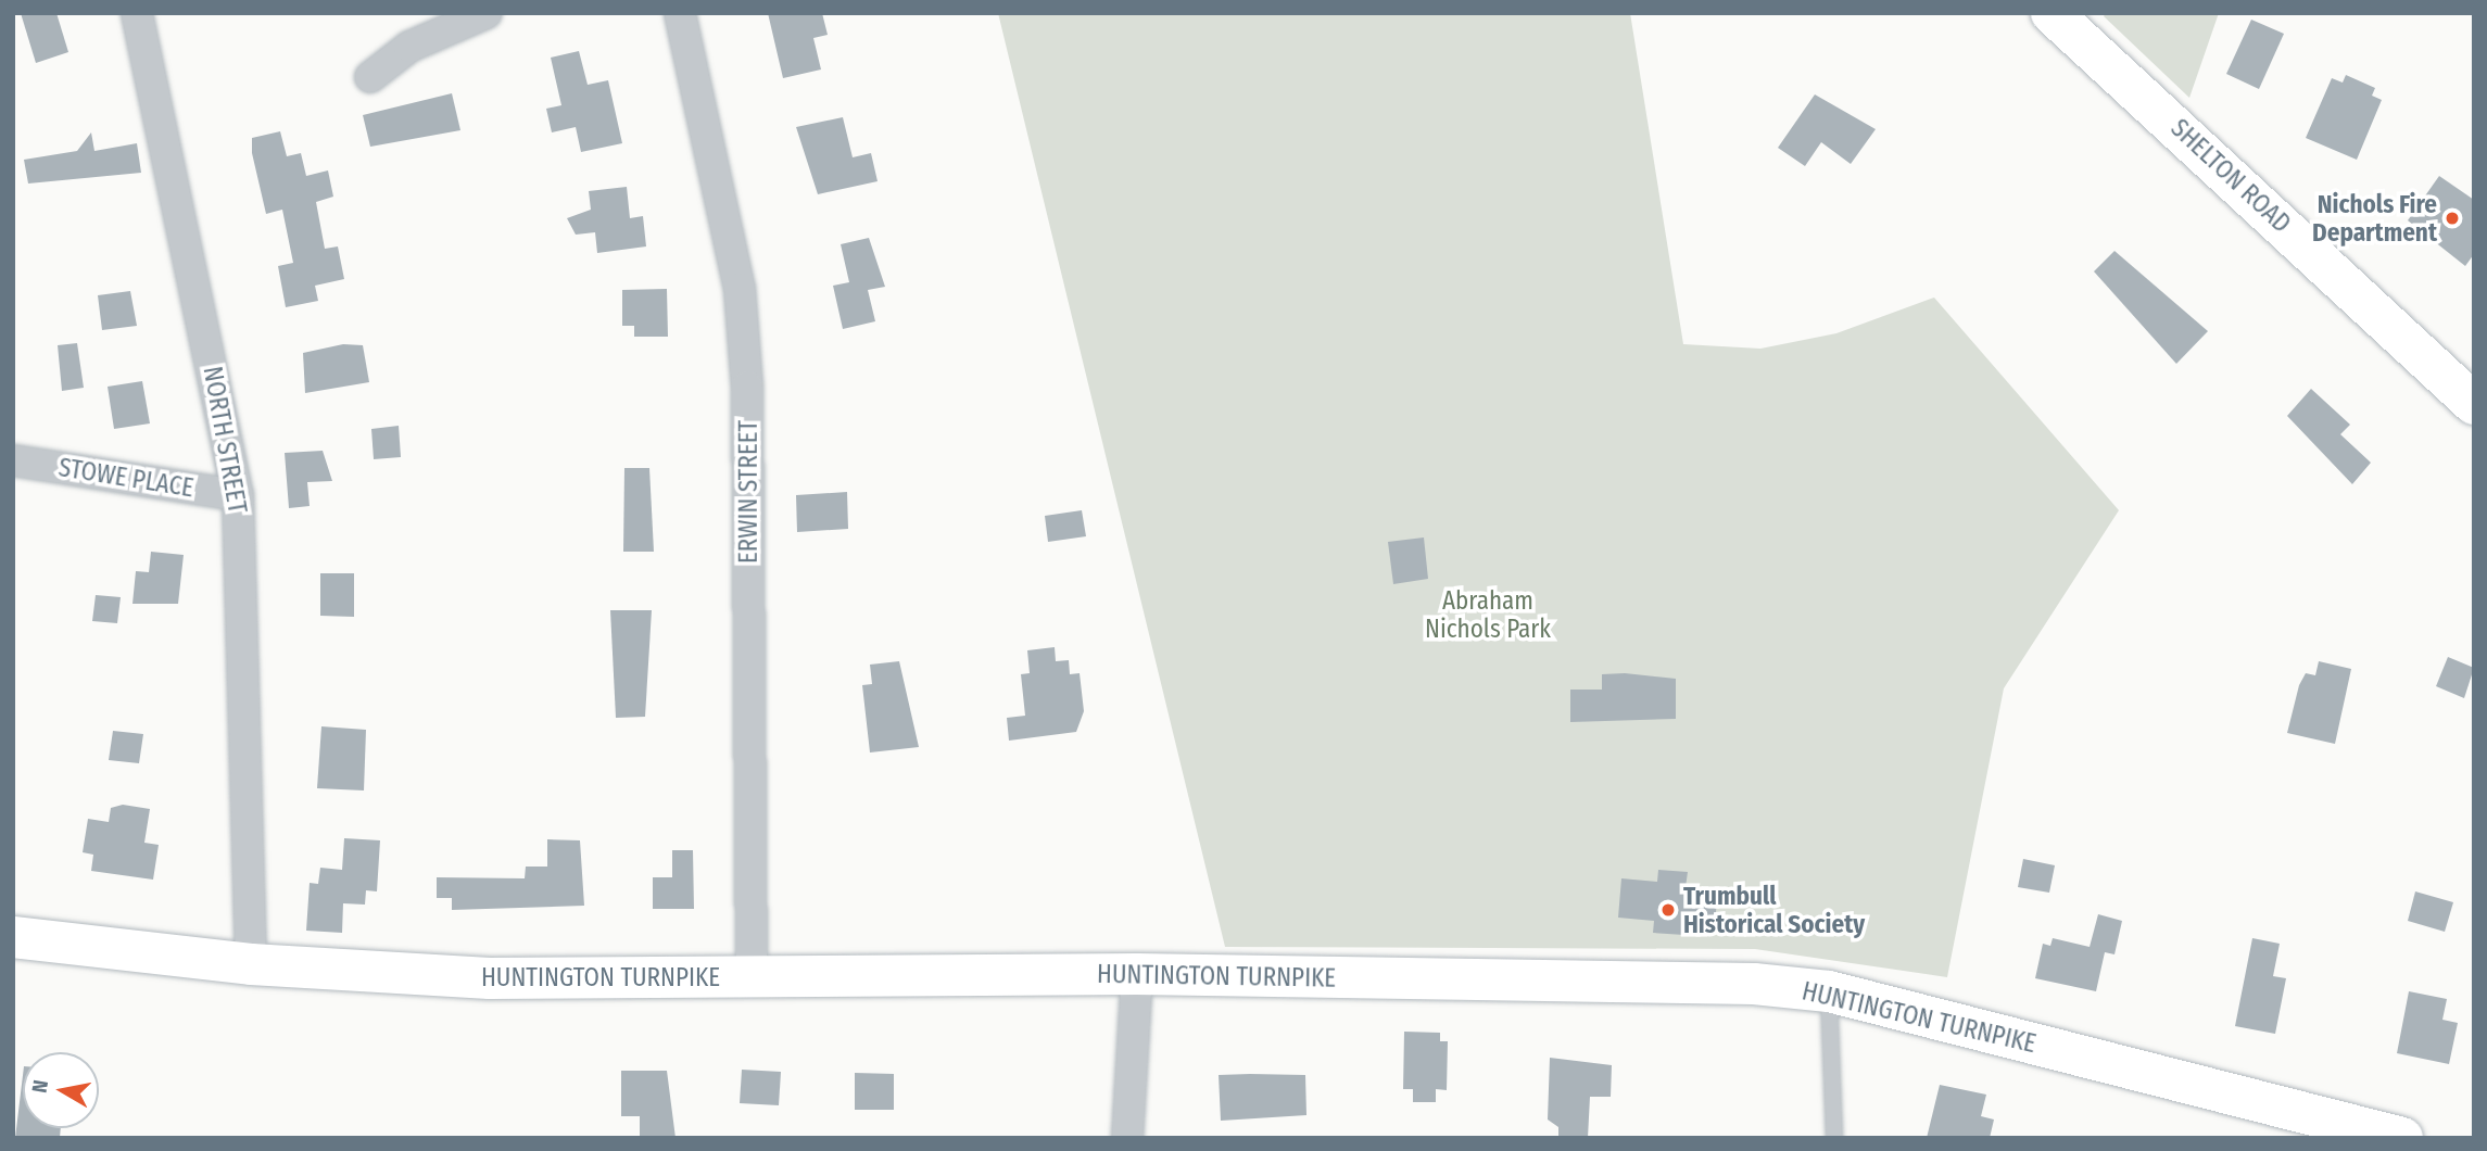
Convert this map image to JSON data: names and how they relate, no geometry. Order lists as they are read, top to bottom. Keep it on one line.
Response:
{"streets":{"main road":["SHELTON ROAD","HUNTINGTON TURNPIKE"],"street":["NORTH STREET","STOWE PLACE","ERWIN STREET"]},"crossings":[["NORTH STREET","STOWE PLACE"],["NORTH STREET","HUNTINGTON TURNPIKE"],["ERWIN STREET","HUNTINGTON TURNPIKE"]],"parks":["Abraham Nichols Park"],"places":["Nichols Fire Department","Trumbull Historical Society"],"north":"left"}
